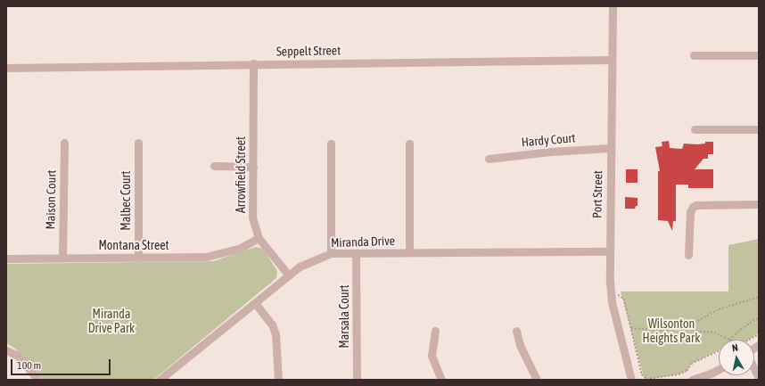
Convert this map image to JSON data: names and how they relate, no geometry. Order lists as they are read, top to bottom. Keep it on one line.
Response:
{"streets":{"street":["Seppelt Street","Hardy Court","Arrowfield Street","Port Street","Maison Court","Malbec Court","Miranda Drive","Montana Street","Marsala Court"]},"crossings":[["Seppelt Street","Arrowfield Street"],["Seppelt Street","Port Street"],["Hardy Court","Port Street"],["Arrowfield Street","Miranda Drive"],["Arrowfield Street","Montana Street"],["Port Street","Miranda Drive"],["Maison Court","Montana Street"],["Malbec Court","Montana Street"],["Miranda Drive","Marsala Court"]],"parks":["Miranda Drive Park","Wilsonton Heights Park"],"scale_bar":"100 m","north":"top"}
